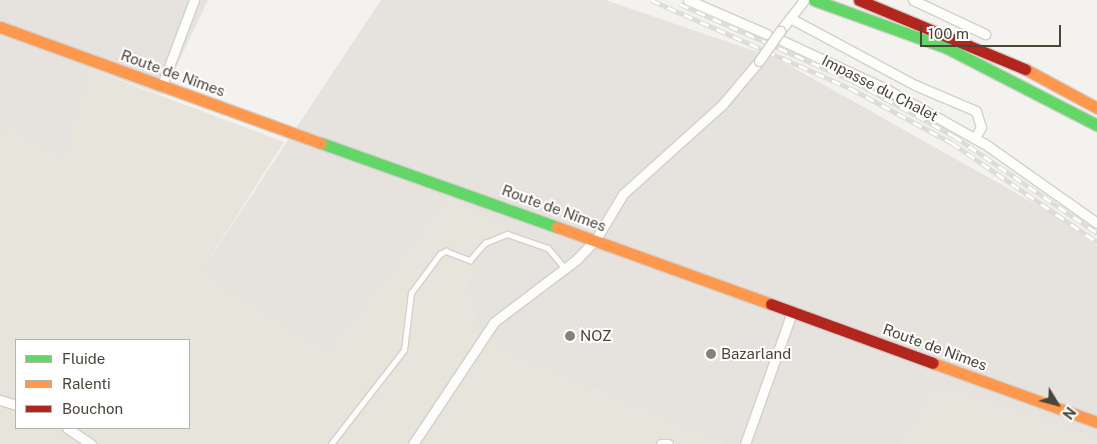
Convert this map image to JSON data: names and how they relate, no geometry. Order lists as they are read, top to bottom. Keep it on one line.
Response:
{"streets":{"main road":["Route de Nîmes"],"street":["Impasse du Chalet"]},"places":["NOZ","Bazarland"],"legend":["Fluide","Ralenti","Bouchon"],"scale_bar":"100 m","north":"bottom right"}
